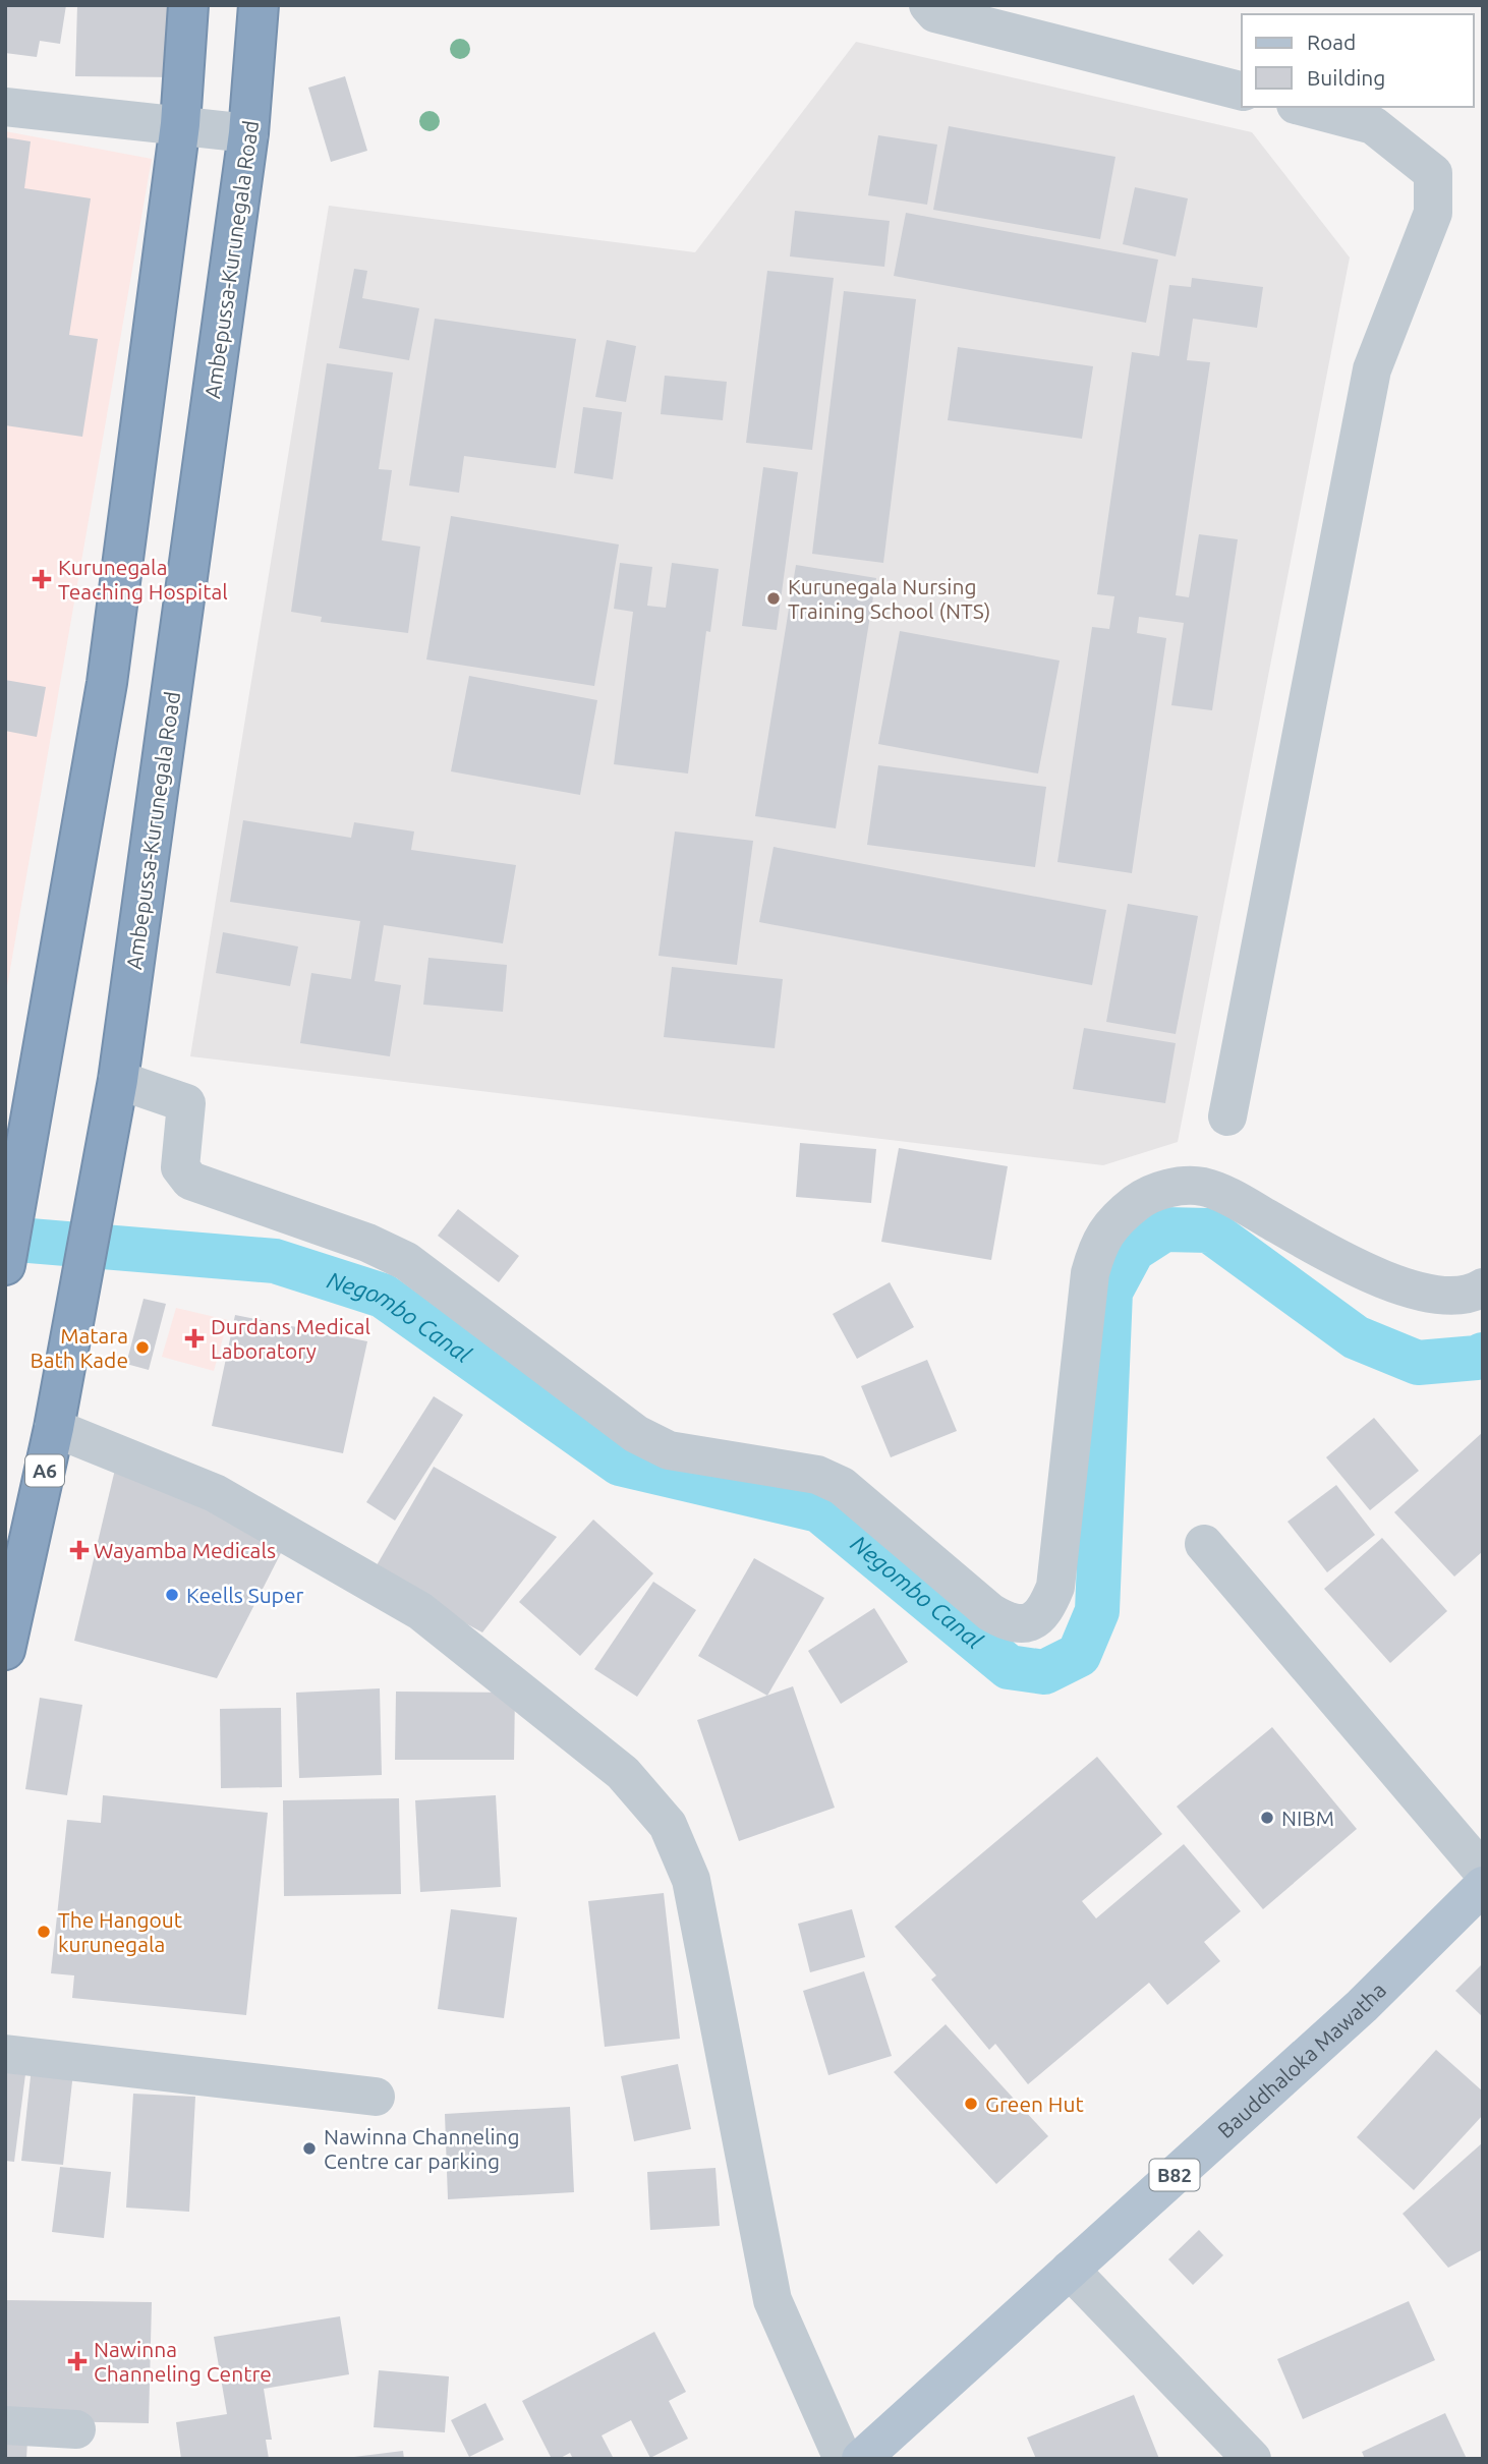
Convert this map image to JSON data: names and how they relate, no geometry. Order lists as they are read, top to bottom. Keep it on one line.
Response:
{"streets":{"highway":["Ambepussa-Kurunegala Road","A6"],"main road":["Bauddhaloka Mawatha","B82"]},"water":["Negombo Canal"],"places":{"health":["Kurunegala Teaching Hospital","Durdans Medical Laboratory","Wayamba Medicals","Nawinna Channeling Centre"],"other":["Kurunegala Nursing Training School (NTS)","Matara Bath Kade","Keells Super","NIBM","The Hangout kurunegala","Green Hut","Nawinna Channeling Centre car parking"]},"legend":["Road","Building"]}
